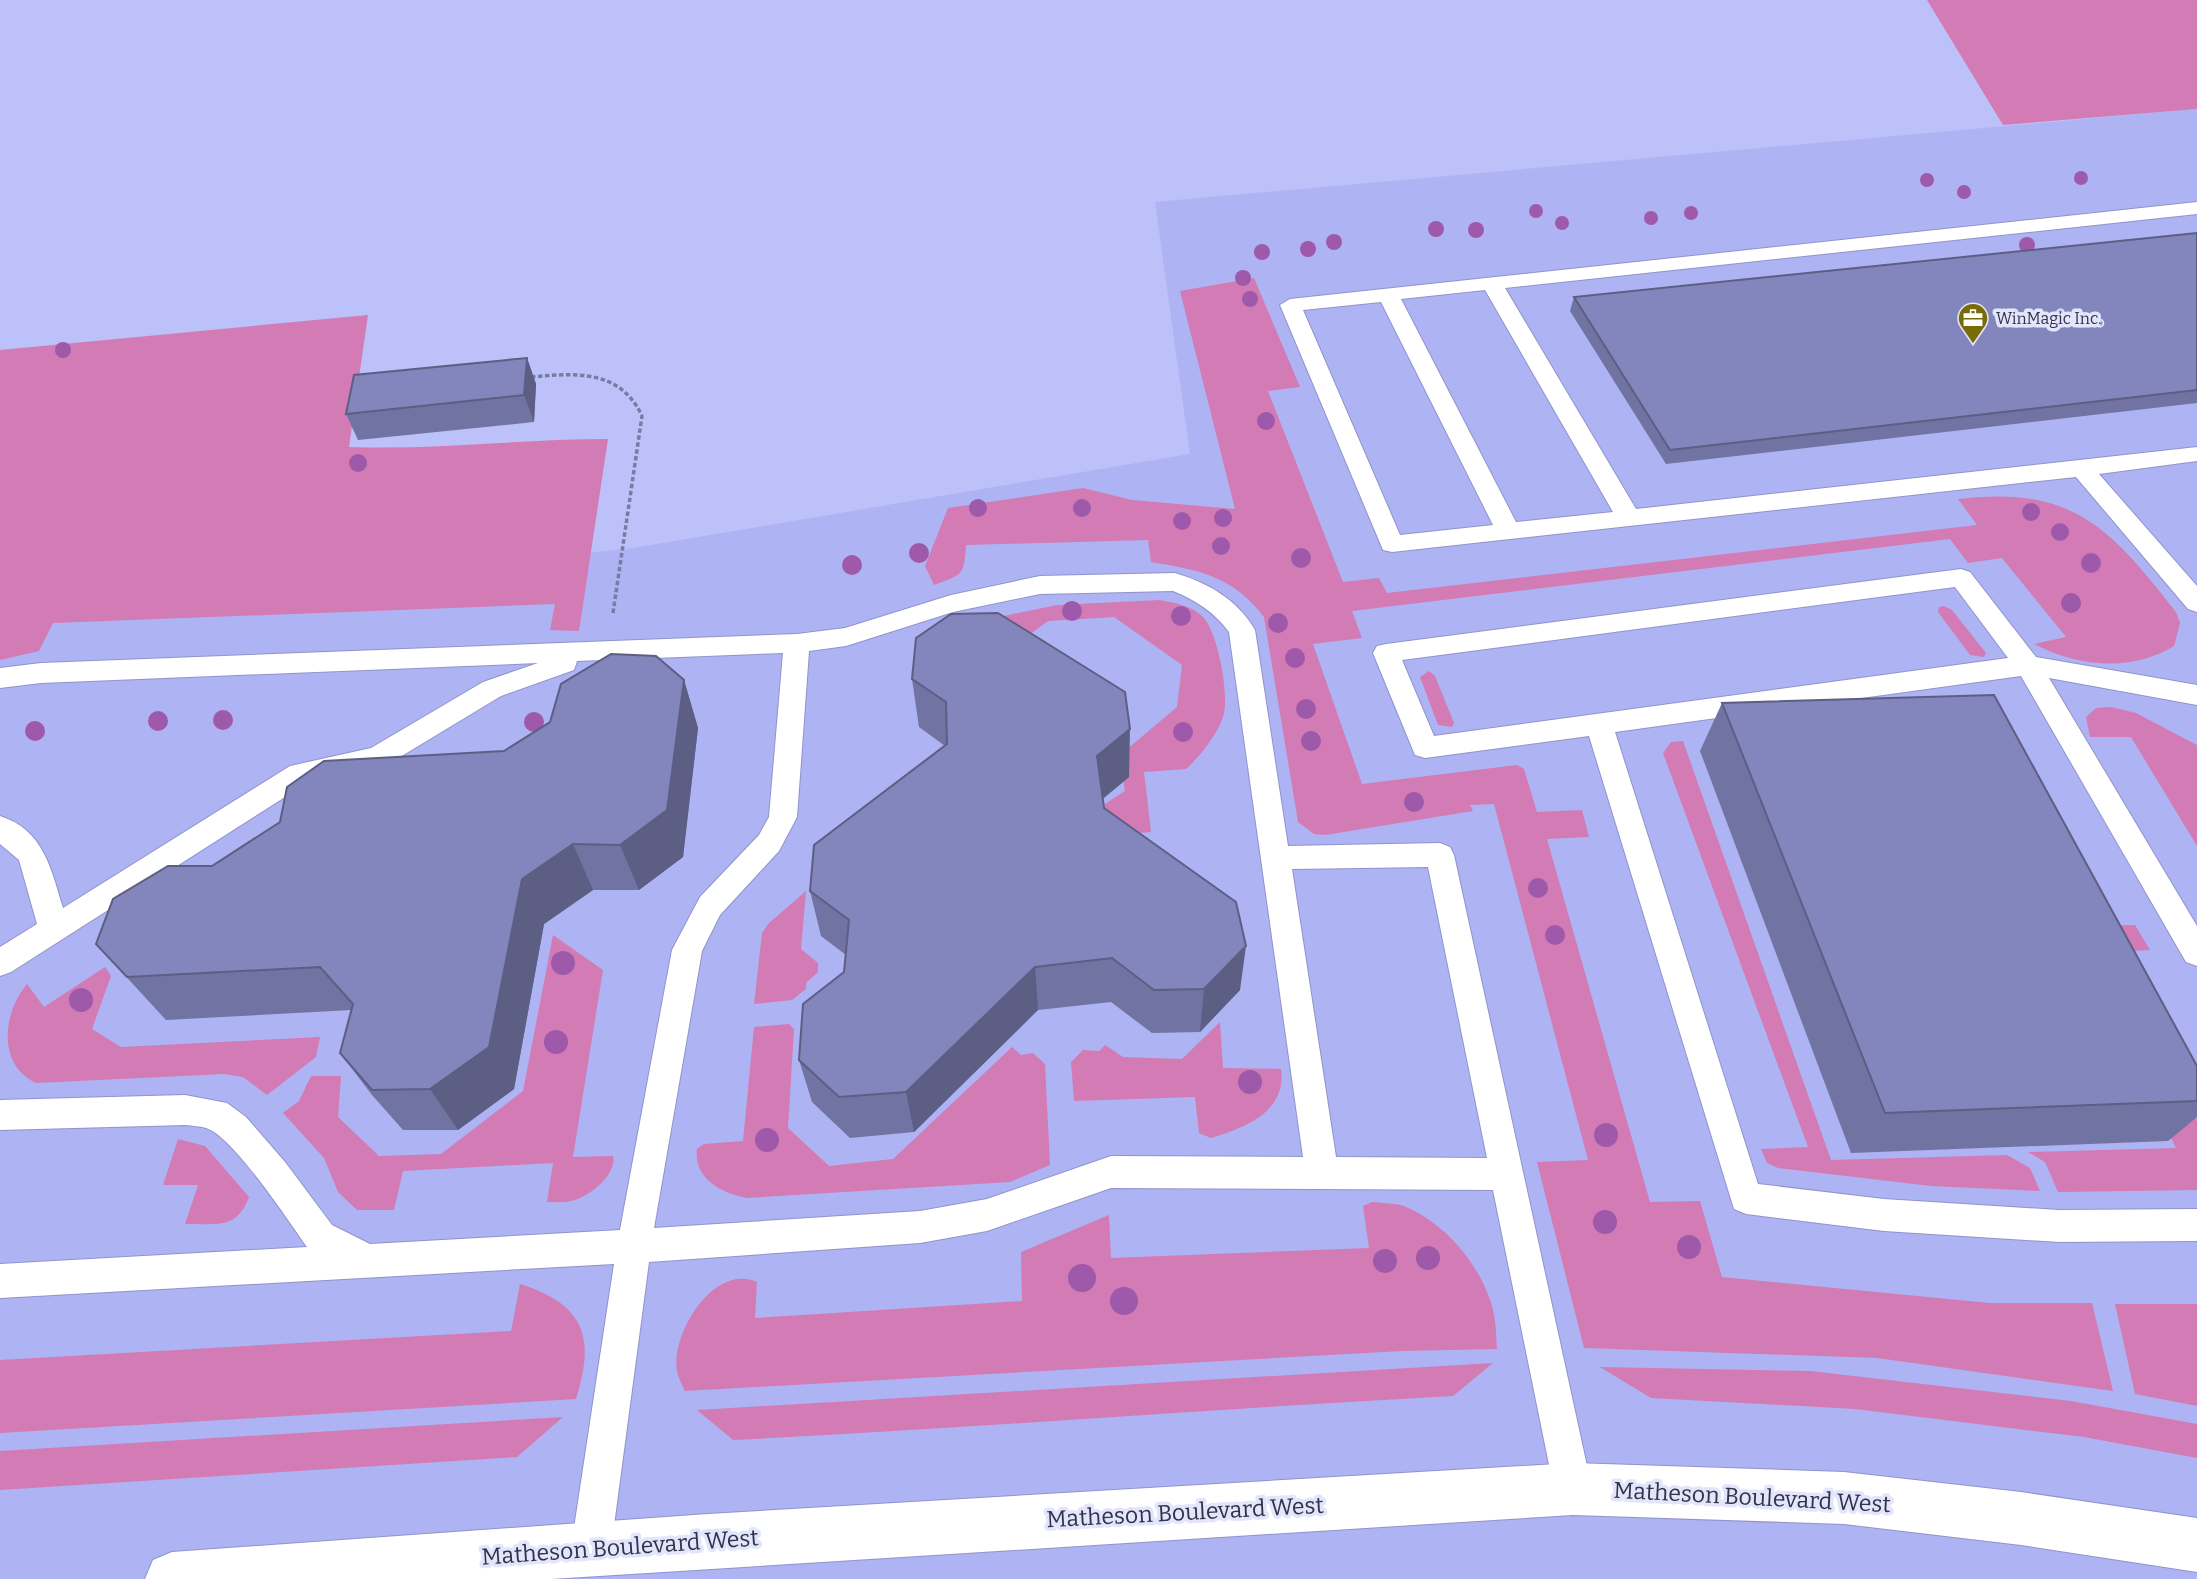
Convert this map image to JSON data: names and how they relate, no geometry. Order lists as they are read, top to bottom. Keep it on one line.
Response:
{"streets":{"street":["Matheson Boulevard West"]},"places":{"office":["WinMagic Inc."]}}
